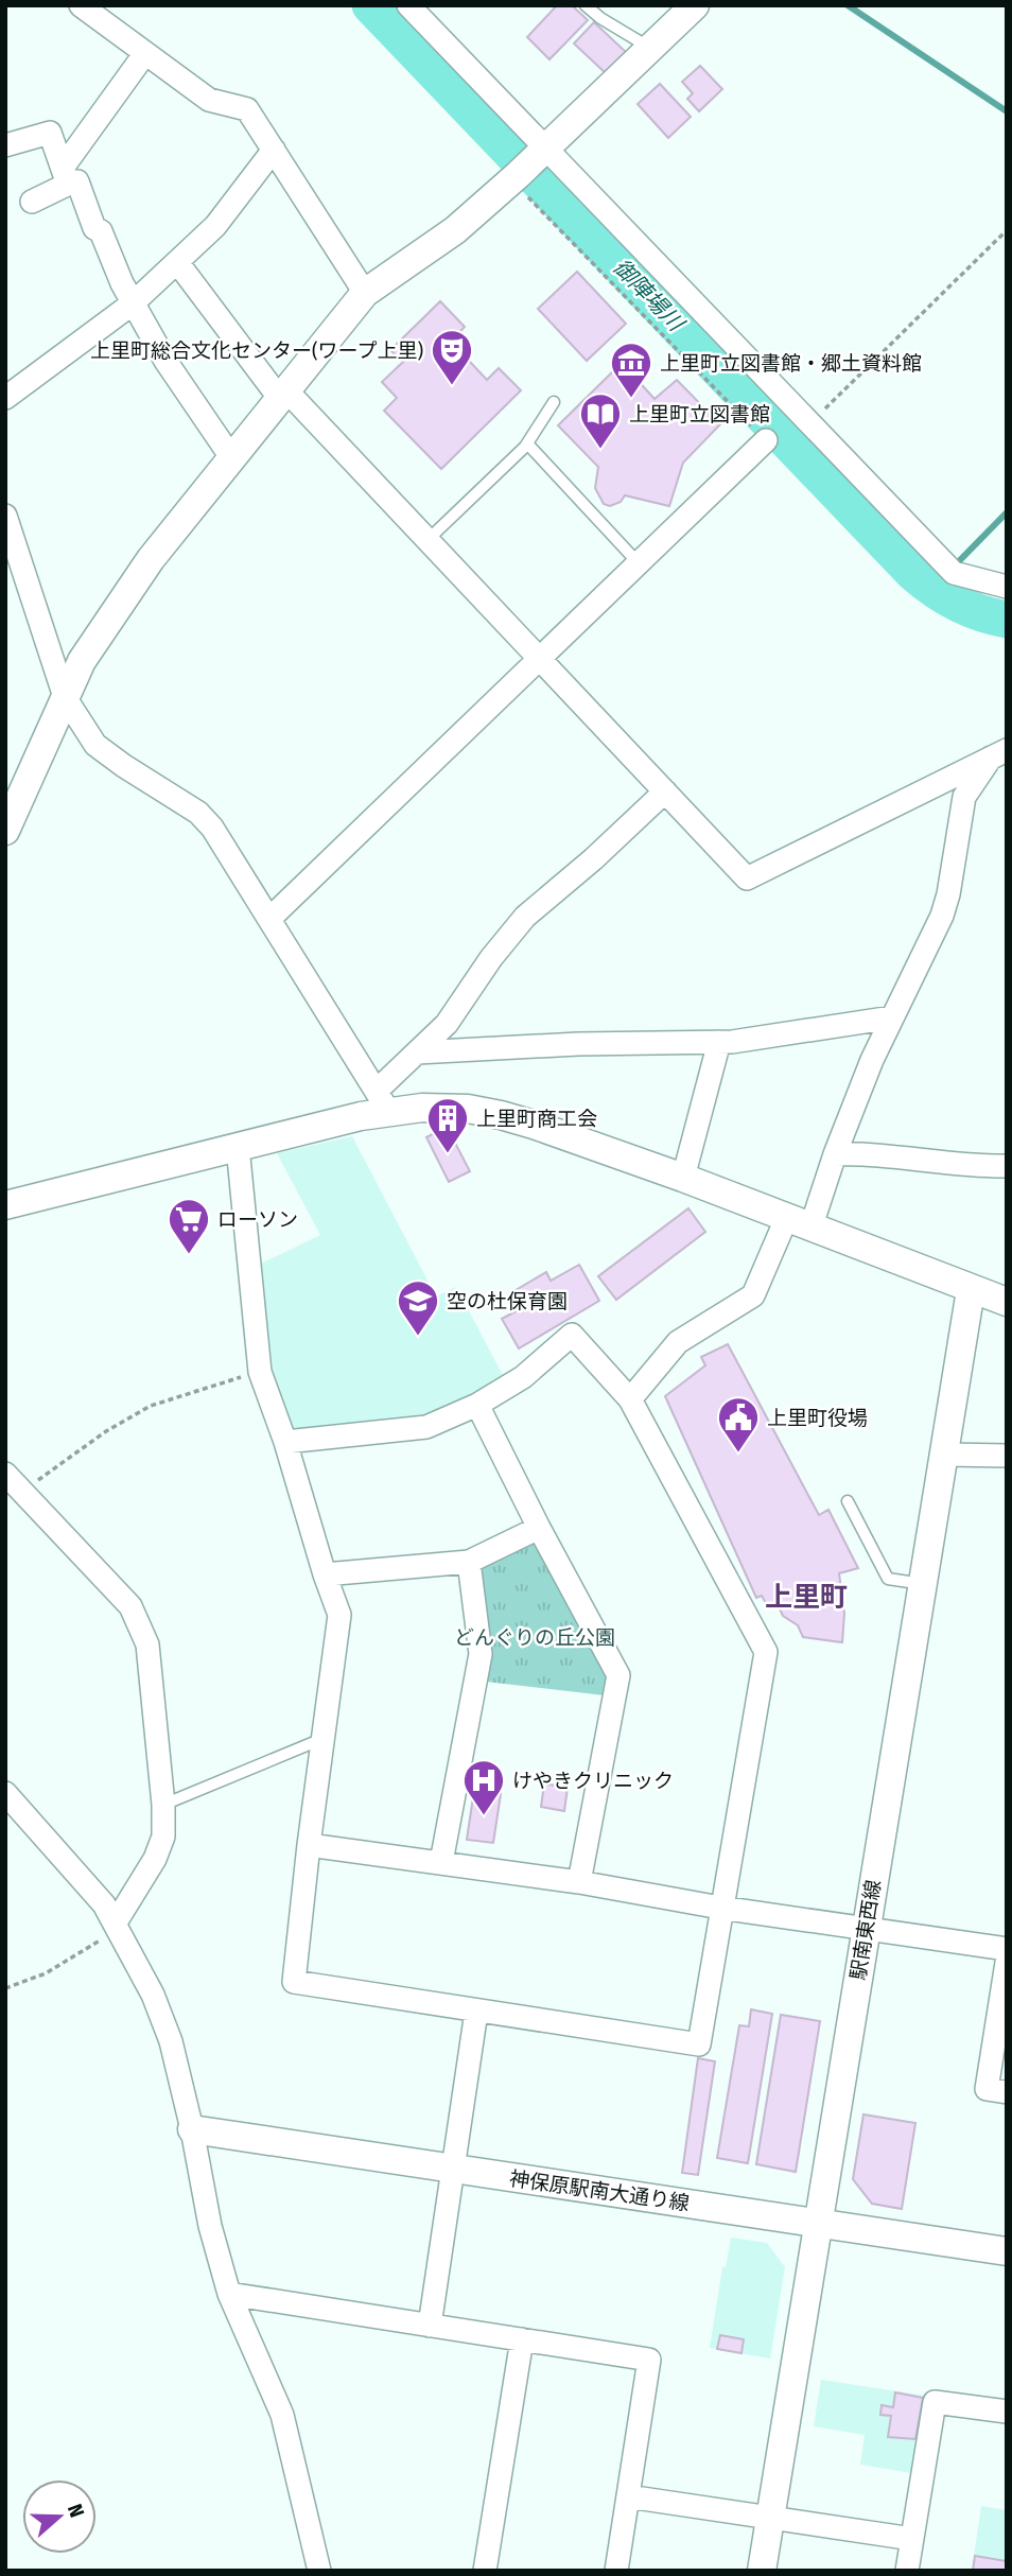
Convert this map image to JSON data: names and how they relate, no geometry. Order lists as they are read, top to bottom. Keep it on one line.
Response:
{"streets":{"street":["駅南東西線","神保原駅南大通り線"]},"crossings":[["駅南東西線","神保原駅南大通り線"]],"districts":["上里町"],"water":["御陣場川"],"parks":["どんぐりの丘公園"],"places":{"theatre":["上里町総合文化センター(ワープ上里)"],"museum":["上里町立図書館・郷土資料館"],"library":["上里町立図書館"],"building":["上里町商工会"],"supermarket":["ローソン"],"school or university":["空の杜保育園"],"public building":["上里町役場"],"hospital":["けやきクリニック"]},"north":"right"}
